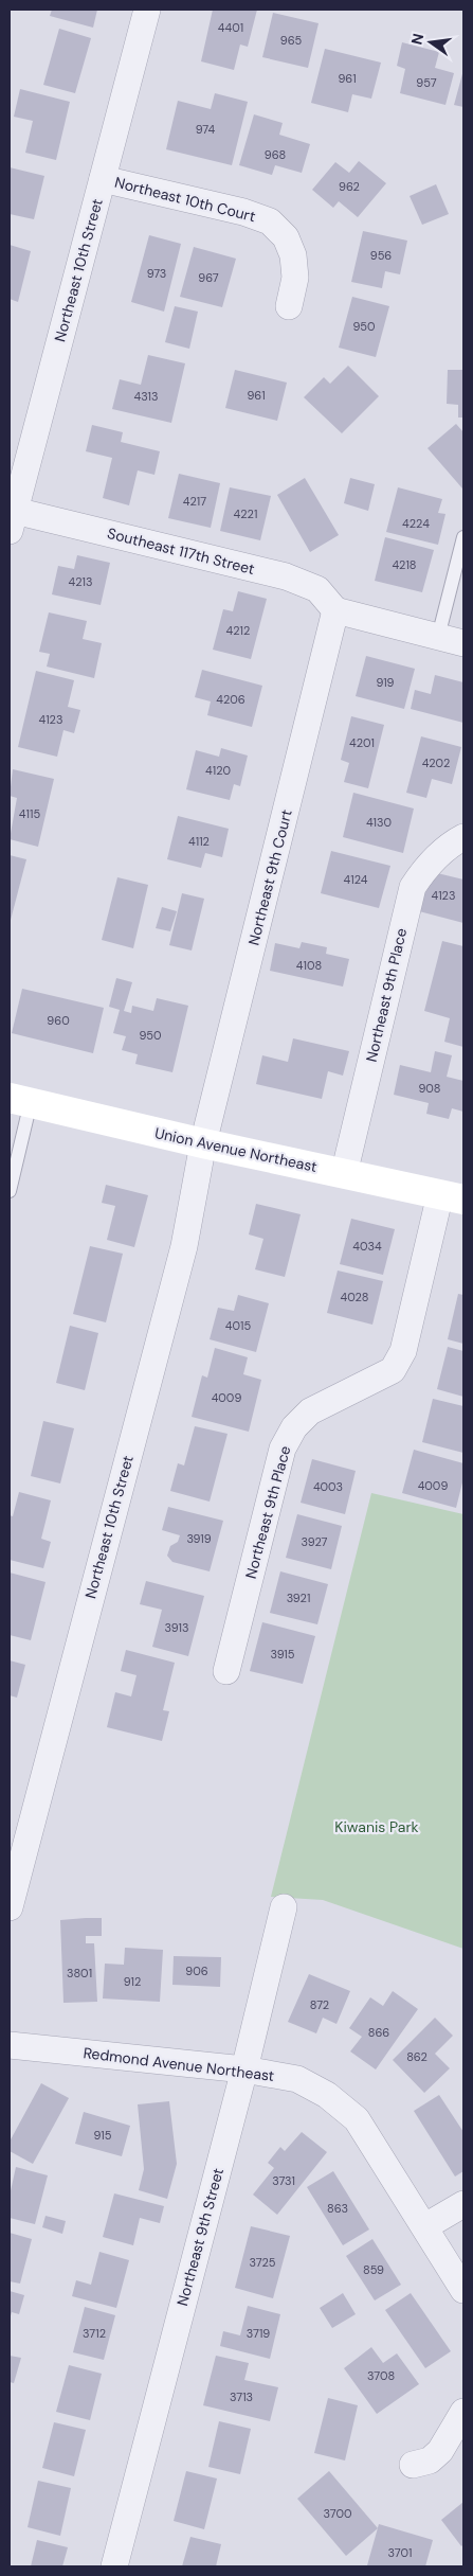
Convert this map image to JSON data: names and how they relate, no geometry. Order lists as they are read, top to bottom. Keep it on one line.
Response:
{"streets":{"street":["Northeast 10th Court","Northeast 10th Street","Southeast 117th Street","Northeast 9th Court","Northeast 9th Place","Union Avenue Northeast","Redmond Avenue Northeast","Northeast 9th Street"]},"crossings":[["Northeast 10th Court","Northeast 10th Street"],["Northeast 10th Street","Southeast 117th Street"],["Northeast 10th Street","Northeast 9th Court"],["Northeast 10th Street","Union Avenue Northeast"],["Southeast 117th Street","Northeast 9th Court"],["Northeast 9th Court","Union Avenue Northeast"],["Northeast 9th Place","Union Avenue Northeast"],["Redmond Avenue Northeast","Northeast 9th Street"]],"parks":["Kiwanis Park"],"house_numbers":["4401","965","961","957","974","968","962","956","973","967","950","961","4313","4217","4221","4224","4218","4213","4212","919","4206","4123","4201","4202","4120","4115","4130","4112","4124","4123","4108","960","950","908","4034","4028","4015","4009","4009","4003","3919","3927","3921","3913","3915","906","3801","912","872","866","862","915","3731","863","3725","859","3712","3719","3708","3713","3700","3701"],"north":"left"}
